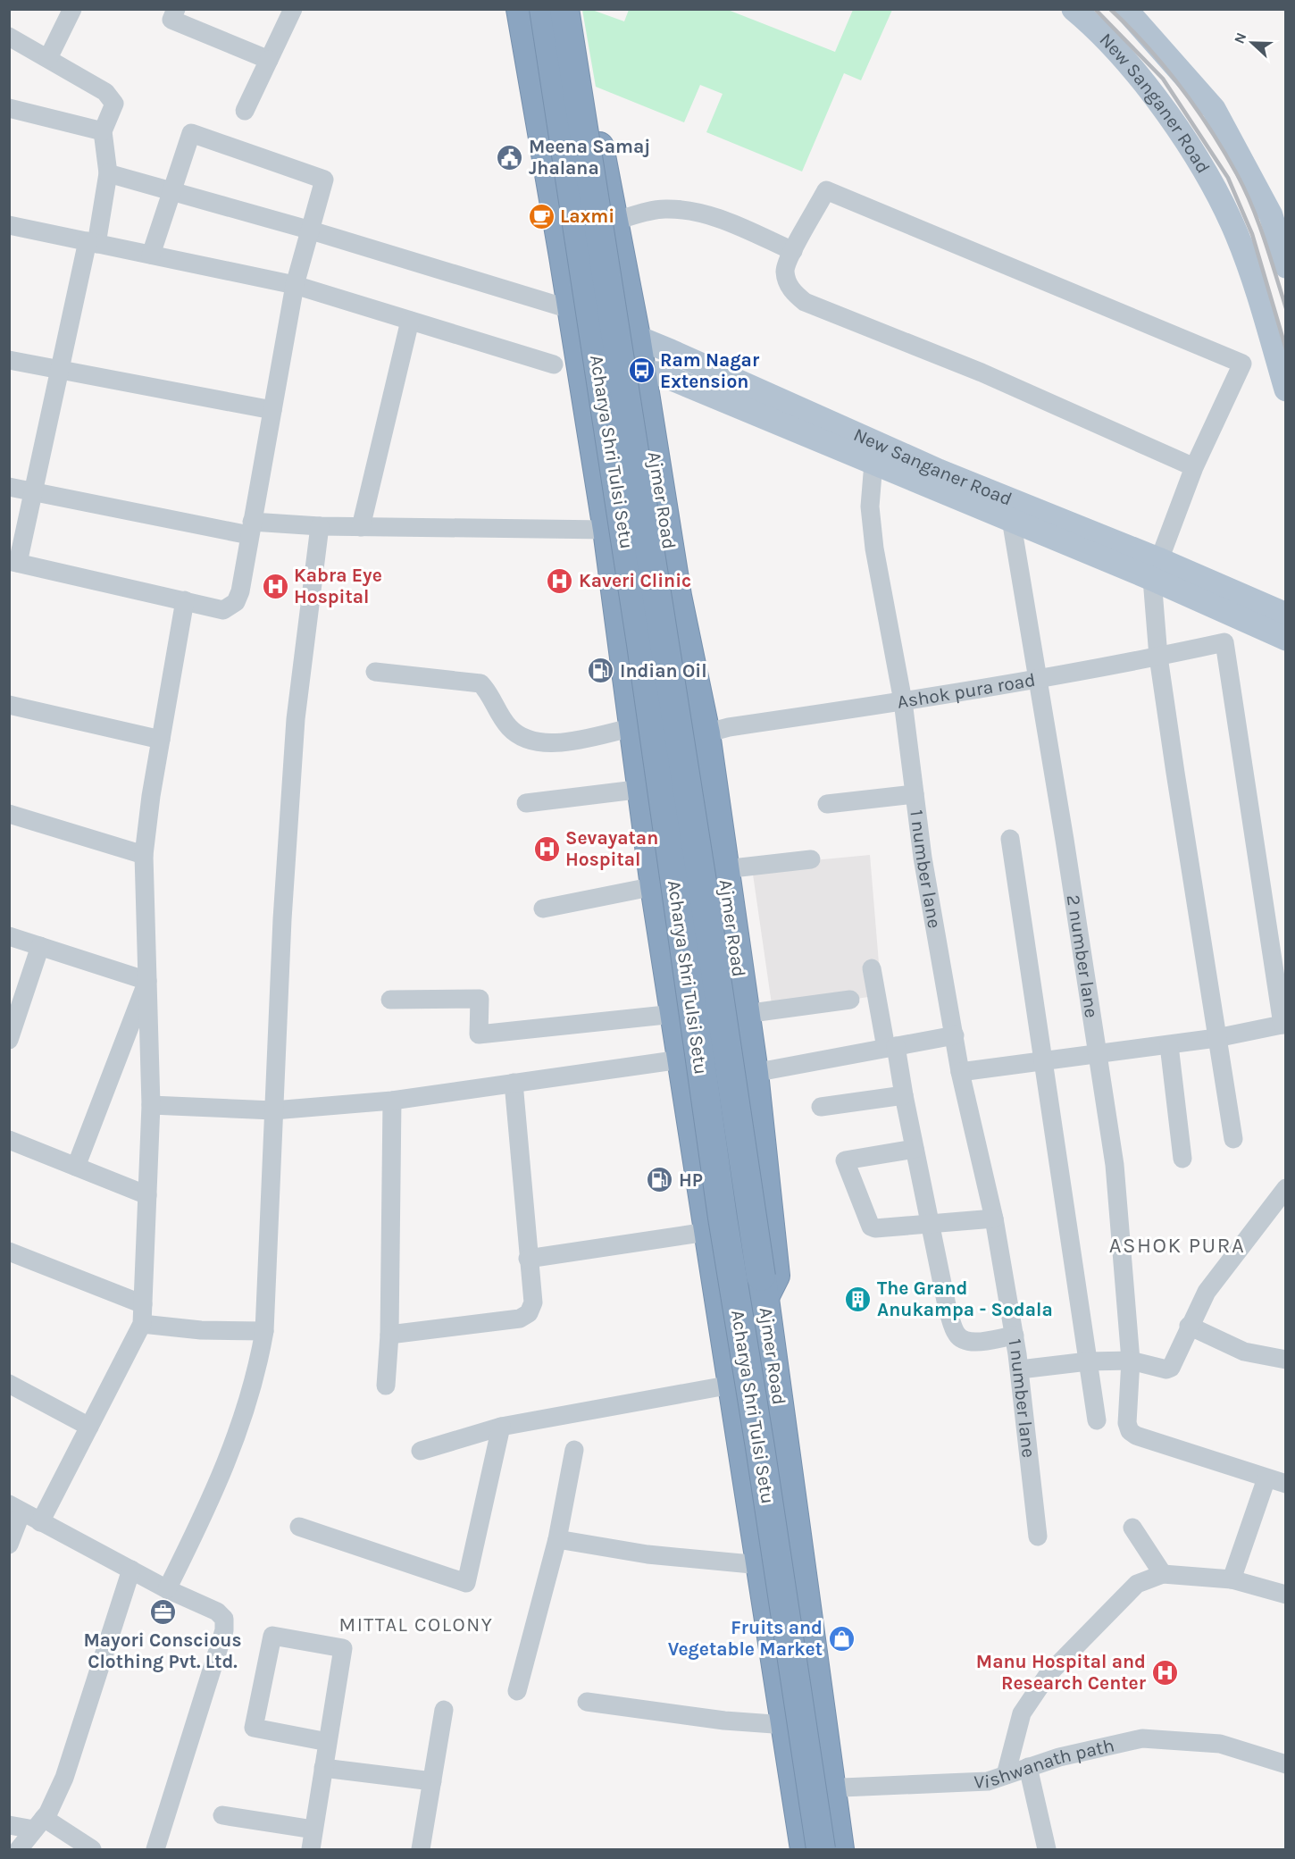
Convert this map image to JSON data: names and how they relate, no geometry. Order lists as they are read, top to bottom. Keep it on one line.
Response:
{"streets":{"highway":["Acharya Shri Tulsi Setu","Ajmer Road"],"main road":["New Sanganer Road"],"street":["Ashok pura road","1 number lane","2 number lane","Vishwanath path"]},"crossings":[["New Sanganer Road","Ajmer Road"],["New Sanganer Road","1 number lane"],["New Sanganer Road","2 number lane"],["Acharya Shri Tulsi Setu","Ajmer Road"],["Ajmer Road","Ashok pura road"],["Ajmer Road","Vishwanath path"],["Ashok pura road","1 number lane"],["Ashok pura road","2 number lane"]],"districts":["ASHOK PURA","MITTAL COLONY"],"places":{"public building":["Meena Samaj Jhalana"],"cafe":["Laxmi"],"bus stop":["Ram Nagar Extension"],"hospital":["Kaveri Clinic","Kabra Eye Hospital","Sevayatan Hospital","Manu Hospital and Research Center"],"fuel station":["Indian Oil","HP"],"building":["The Grand Anukampa - Sodala"],"office":["Mayori Conscious Clothing Pvt. Ltd."],"shop":["Fruits and Vegetable Market"]},"north":"left"}
